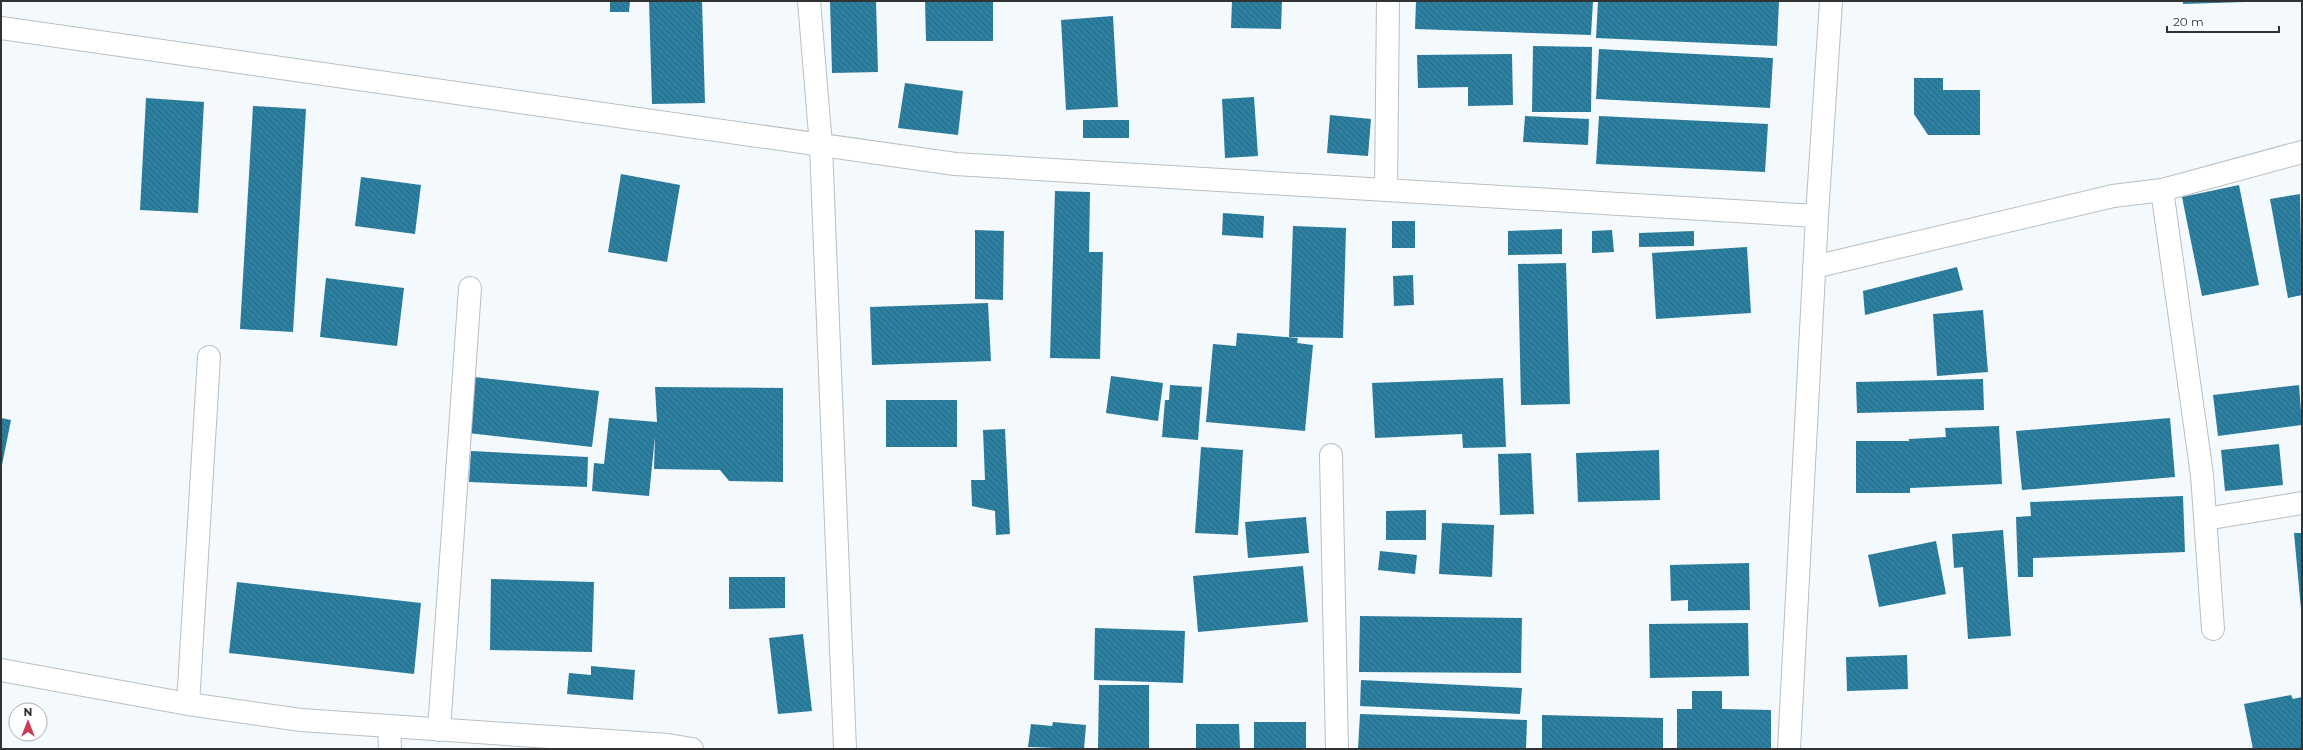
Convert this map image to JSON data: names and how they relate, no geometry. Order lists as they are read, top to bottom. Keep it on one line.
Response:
{"scale_bar":"20 m","north":"top"}
